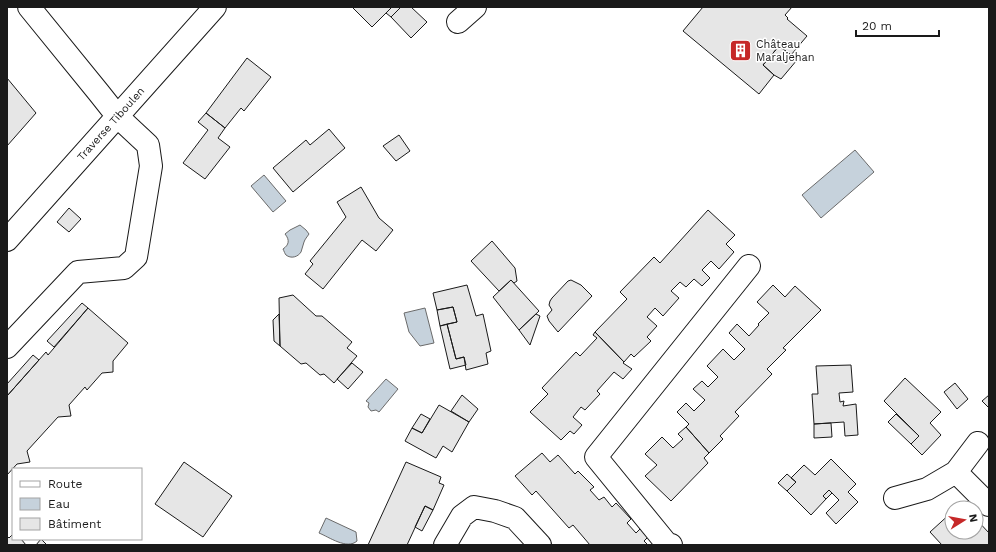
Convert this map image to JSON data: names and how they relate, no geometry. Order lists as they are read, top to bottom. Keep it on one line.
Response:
{"streets":{"street":["Traverse Tiboulen"]},"places":{"building":["Château Maraljehan"]},"legend":["Route","Eau","Bâtiment"],"scale_bar":"20 m","north":"right"}
